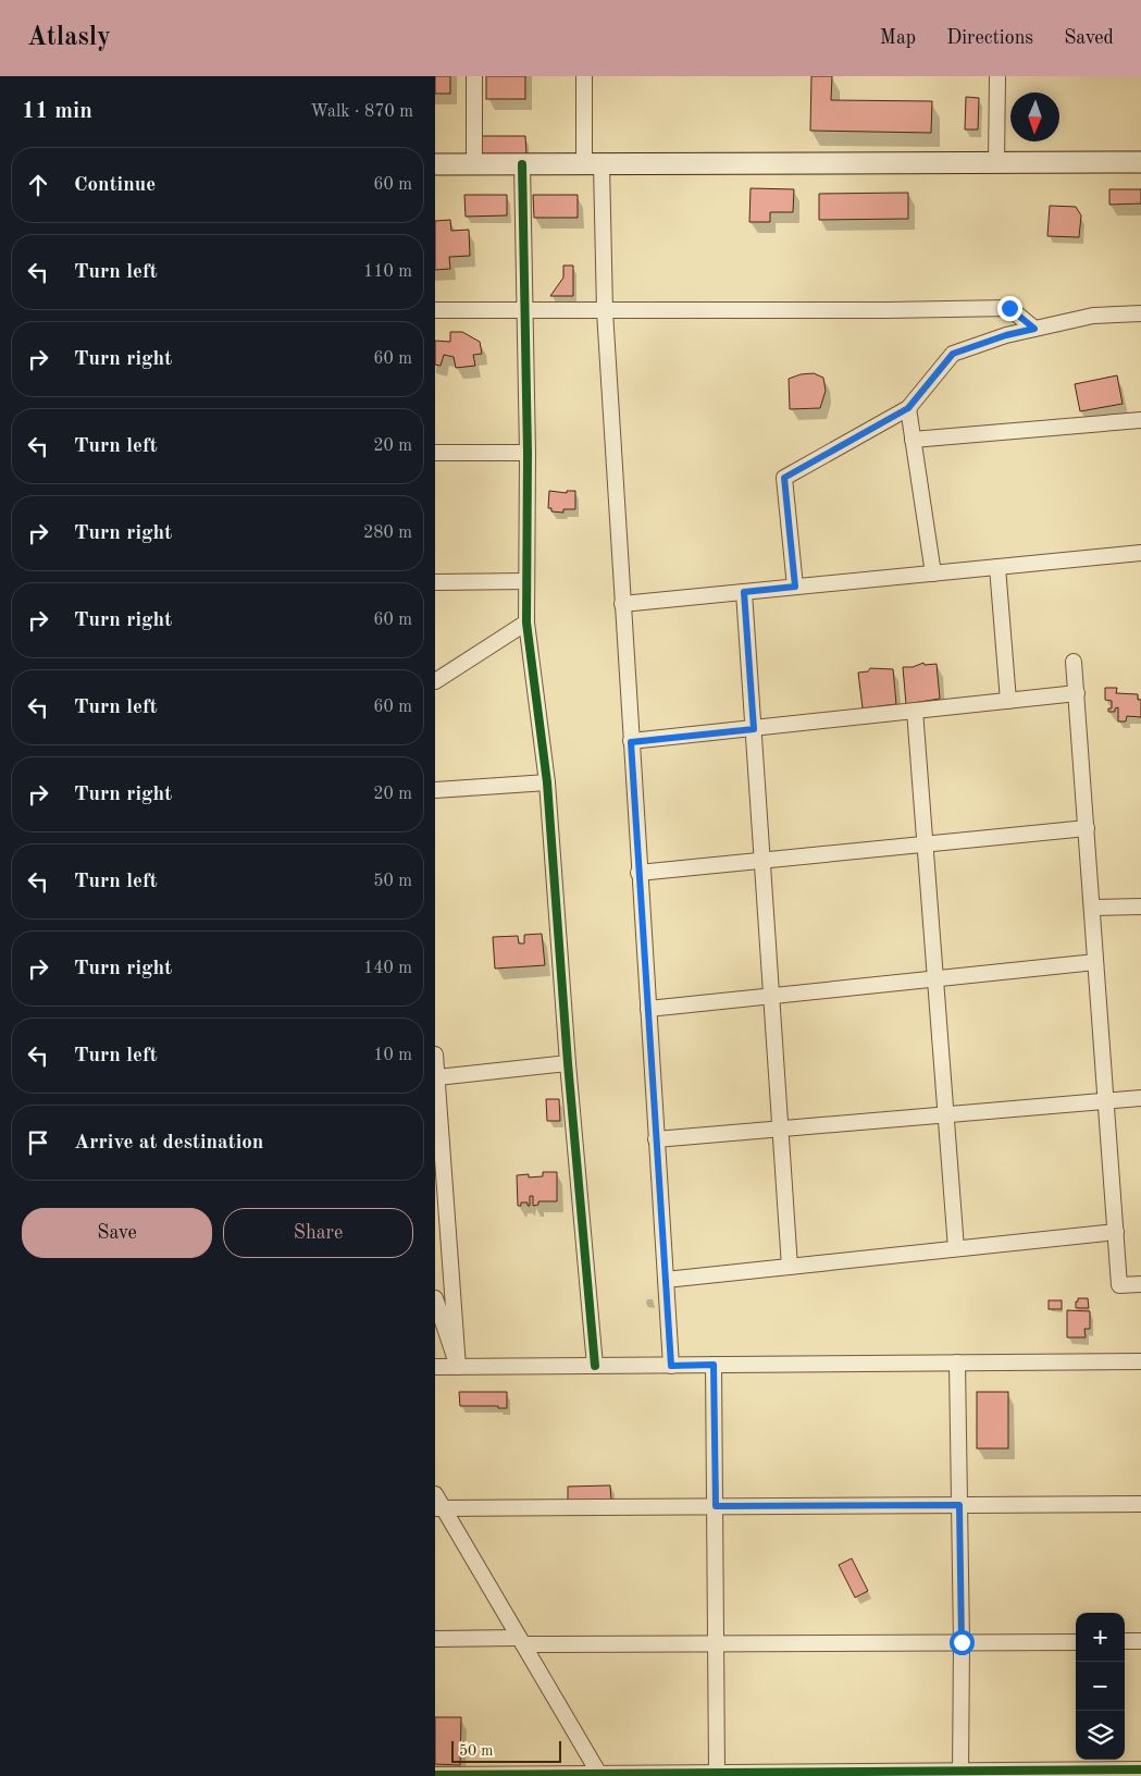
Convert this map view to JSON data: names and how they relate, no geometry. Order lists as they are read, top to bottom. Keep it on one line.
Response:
{"scale_bar":"50 m","north":"bottom","page":{"header":"Atlasly","nav":["Map","Directions","Saved"],"heading":["11 min","Walk · 870 m"],"list":[["Continue","60 m"],["Turn left","110 m"],["Turn right","60 m"],["Turn left","20 m"],["Turn right","280 m"],["Turn right","60 m"],["Turn left","60 m"],["Turn right","20 m"],["Turn left","50 m"],["Turn right","140 m"],["Turn left","10 m"],"Arrive at destination"],"buttons":["Save","Share"],"map_buttons":["+","−"],"scale":"50 m"}}
